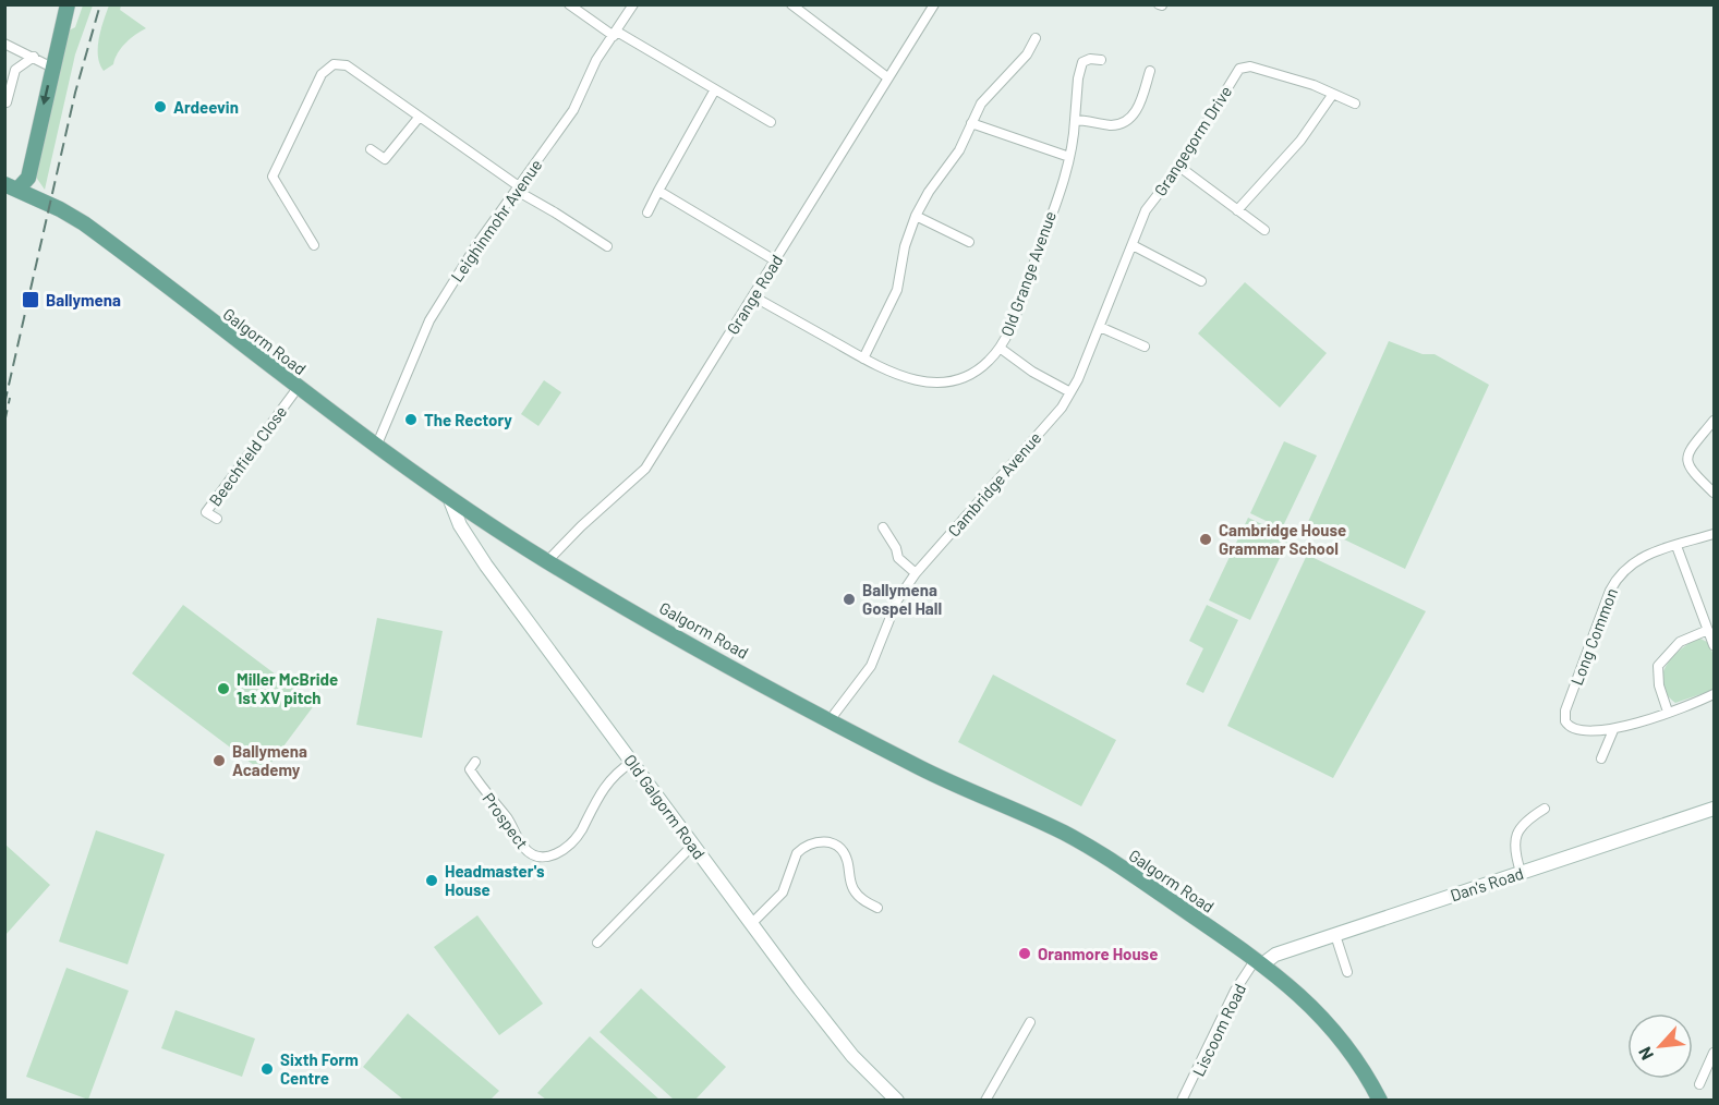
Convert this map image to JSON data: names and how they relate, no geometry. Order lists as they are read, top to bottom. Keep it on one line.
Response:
{"streets":{"main road":["Galgorm Road"],"street":["Grangegorm Drive","Leighinmohr Avenue","Old Grange Avenue","Grange Road","Beechfield Close","Cambridge Avenue","Long Common","Old Galgorm Road","Prospect","Dan's Road","Liscoom Road"]},"crossings":[["Grangegorm Drive","Cambridge Avenue"],["Leighinmohr Avenue","Galgorm Road"],["Old Grange Avenue","Grange Road"],["Grange Road","Galgorm Road"],["Galgorm Road","Beechfield Close"],["Galgorm Road","Cambridge Avenue"],["Galgorm Road","Old Galgorm Road"],["Galgorm Road","Dan's Road"],["Galgorm Road","Liscoom Road"],["Old Galgorm Road","Prospect"],["Dan's Road","Liscoom Road"]],"places":{"other":["Ardeevin","The Rectory","Cambridge House Grammar School","Ballymena Gospel Hall","Miller McBride 1st XV pitch","Ballymena Academy","Headmaster's House","Oranmore House","Sixth Form Centre"],"transit":["Ballymena"]},"north":"bottom left"}
